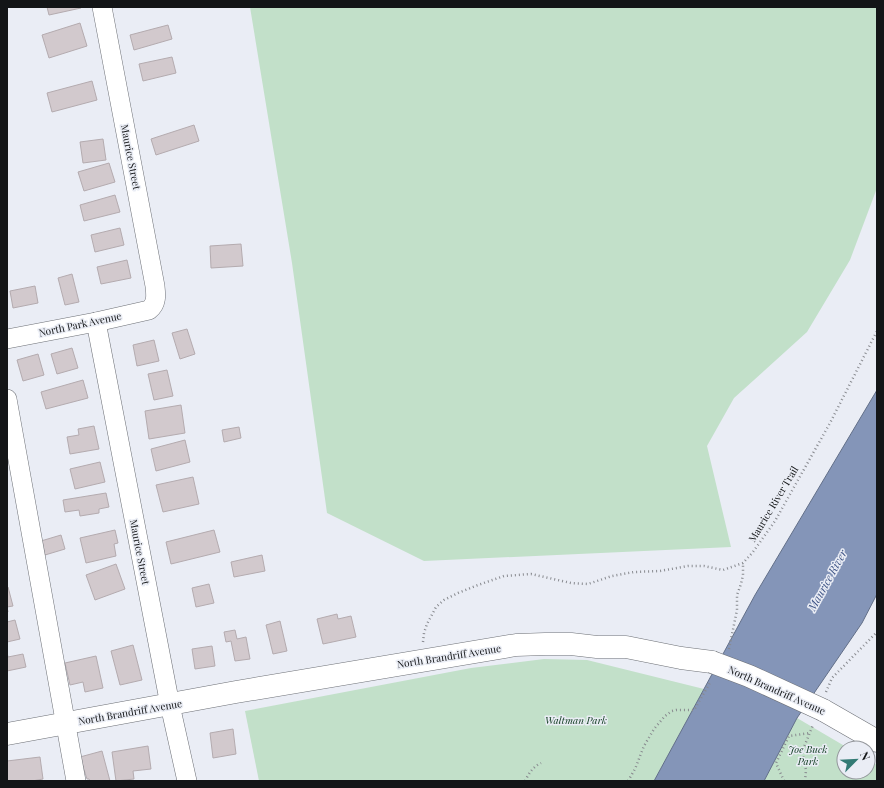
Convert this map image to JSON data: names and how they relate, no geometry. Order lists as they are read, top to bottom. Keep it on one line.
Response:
{"streets":{"main road":["North Brandriff Avenue"],"street":["Maurice Street","North Park Avenue"],"path":["Maurice River Trail"]},"crossings":[["Maurice Street","North Park Avenue"],["Maurice Street","North Brandriff Avenue"],["Maurice River Trail","North Brandriff Avenue"]],"water":["Maurice River"],"parks":["Waltman Park","Joe Buck Park"],"north":"top right"}
